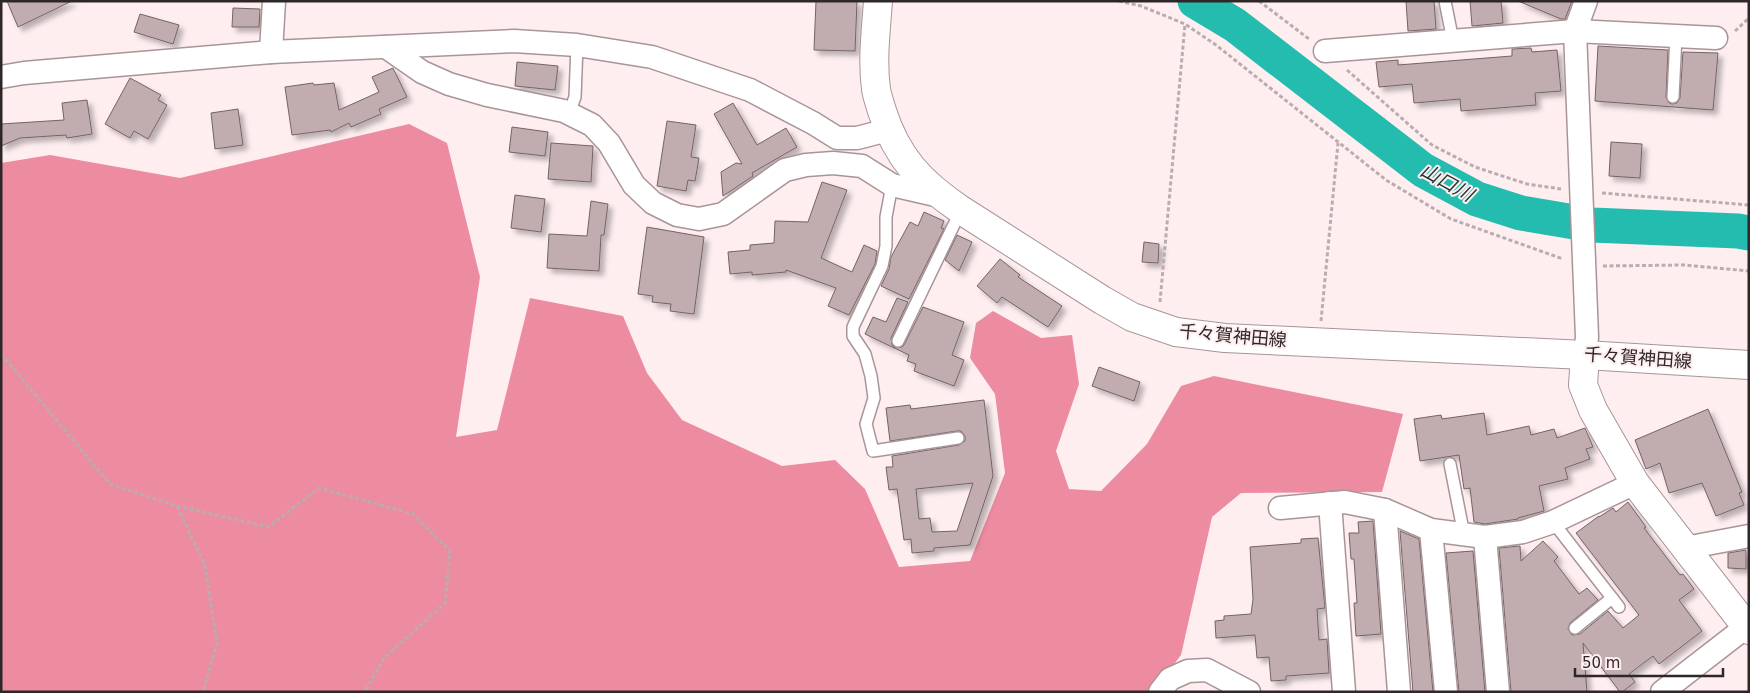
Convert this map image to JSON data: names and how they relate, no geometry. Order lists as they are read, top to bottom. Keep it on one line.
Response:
{"streets":{"main road":["千々賀神田線"]},"water":["山口川"],"scale_bar":"50 m"}
